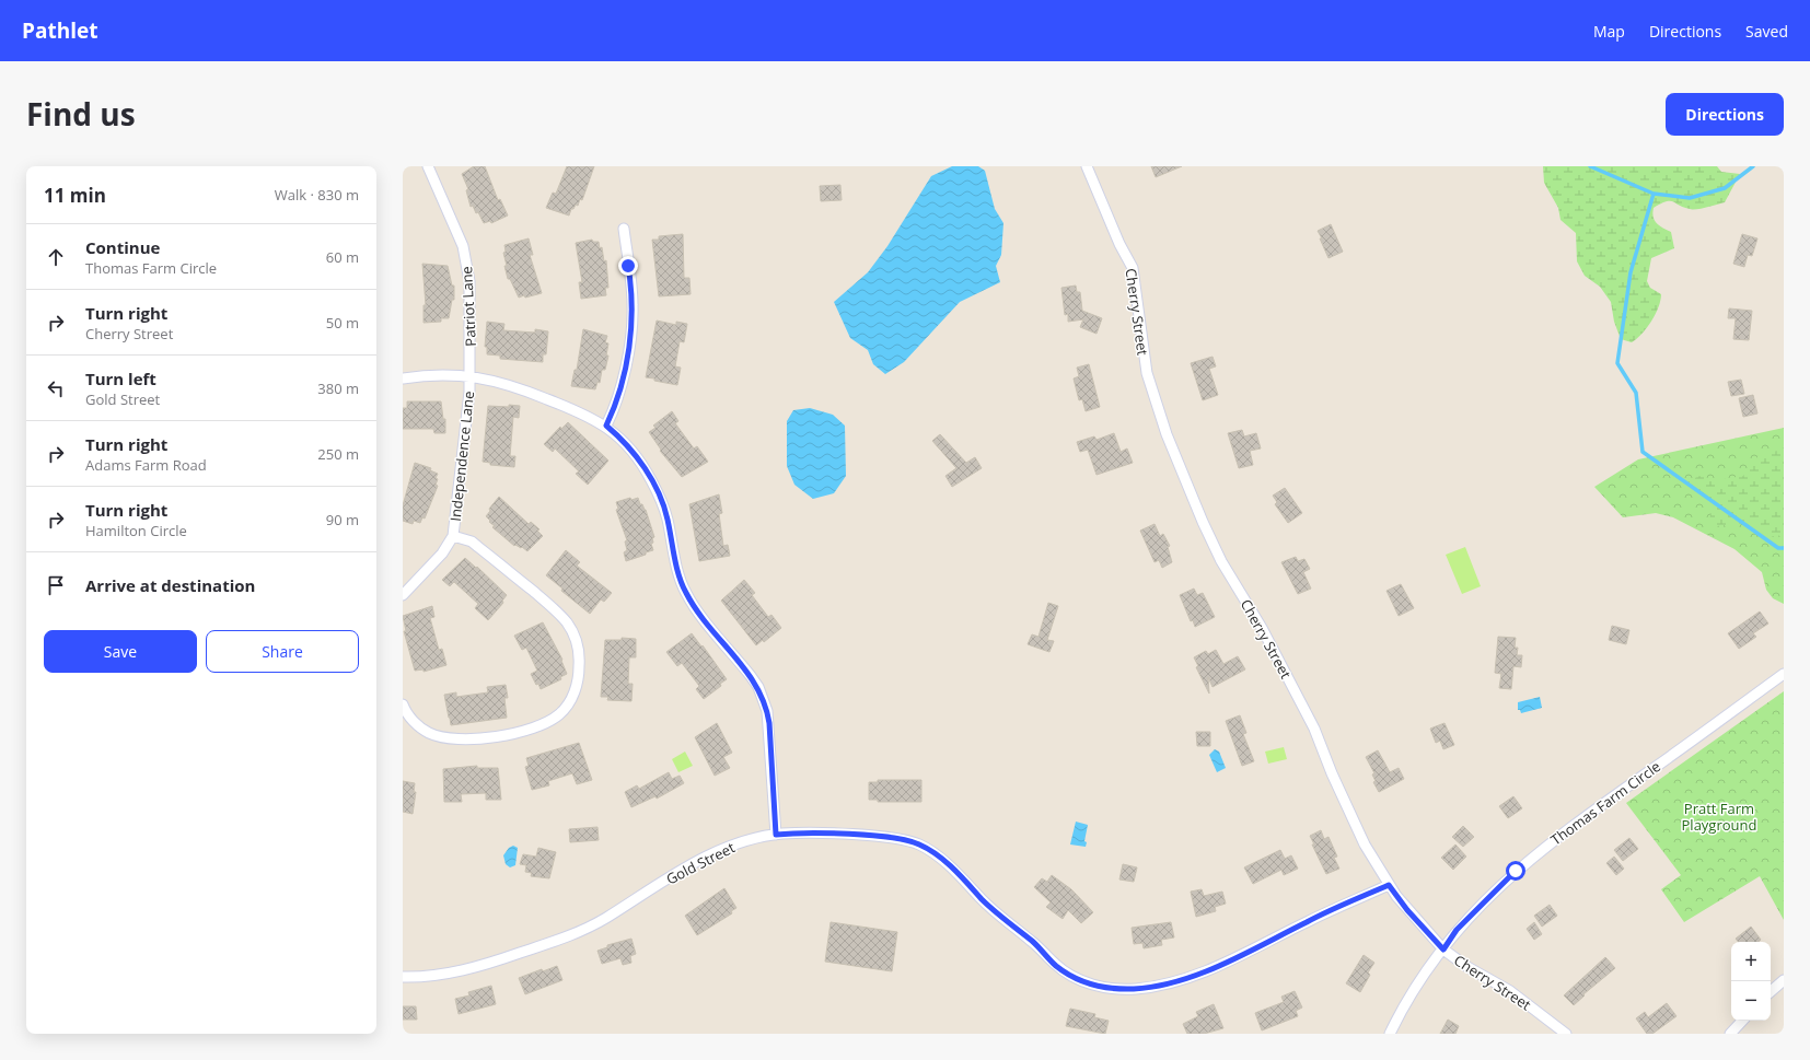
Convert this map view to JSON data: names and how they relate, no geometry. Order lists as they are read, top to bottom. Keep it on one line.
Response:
{"streets":{"street":["Patriot Lane","Cherry Street","Independence Lane","Thomas Farm Circle","Gold Street"]},"crossings":[["Patriot Lane","Independence Lane"],["Cherry Street","Thomas Farm Circle"],["Cherry Street","Gold Street"]],"parks":["Pratt Farm Playground"],"page":{"header":"Pathlet","nav":["Map","Directions","Saved"],"title":"Find us","buttons":["Directions",["Save","Share"]],"heading":["11 min","Walk · 830 m"],"list":[["Continue","Thomas Farm Circle","60 m"],["Turn right","Cherry Street","50 m"],["Turn left","Gold Street","380 m"],["Turn right","Adams Farm Road","250 m"],["Turn right","Hamilton Circle","90 m"],"Arrive at destination"],"map_buttons":["+","−"]}}
